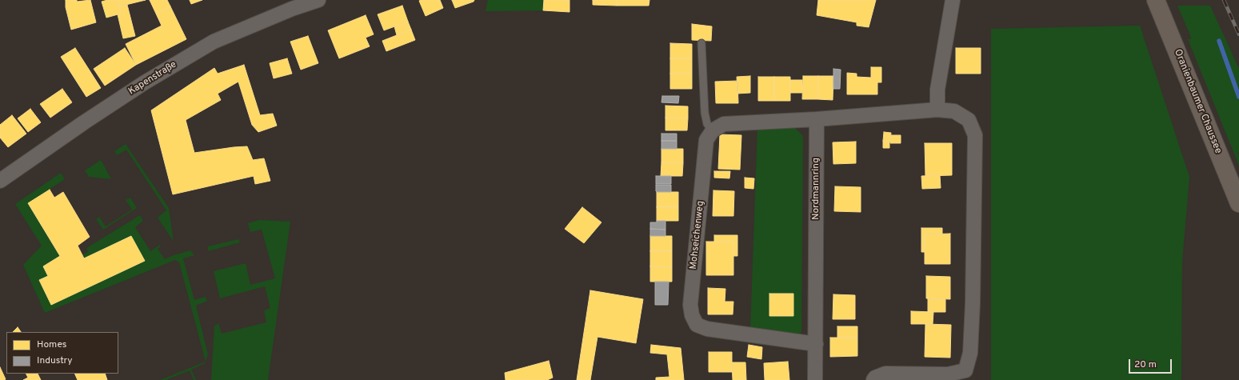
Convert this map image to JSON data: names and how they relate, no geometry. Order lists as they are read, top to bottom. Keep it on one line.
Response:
{"streets":{"main road":["Oranienbaumer Chaussee"],"street":["Kapenstraße","Nordmannring","Mohseichenweg"]},"crossings":[["Nordmannring","Mohseichenweg"]],"legend":["Homes","Industry"],"scale_bar":"20 m"}
